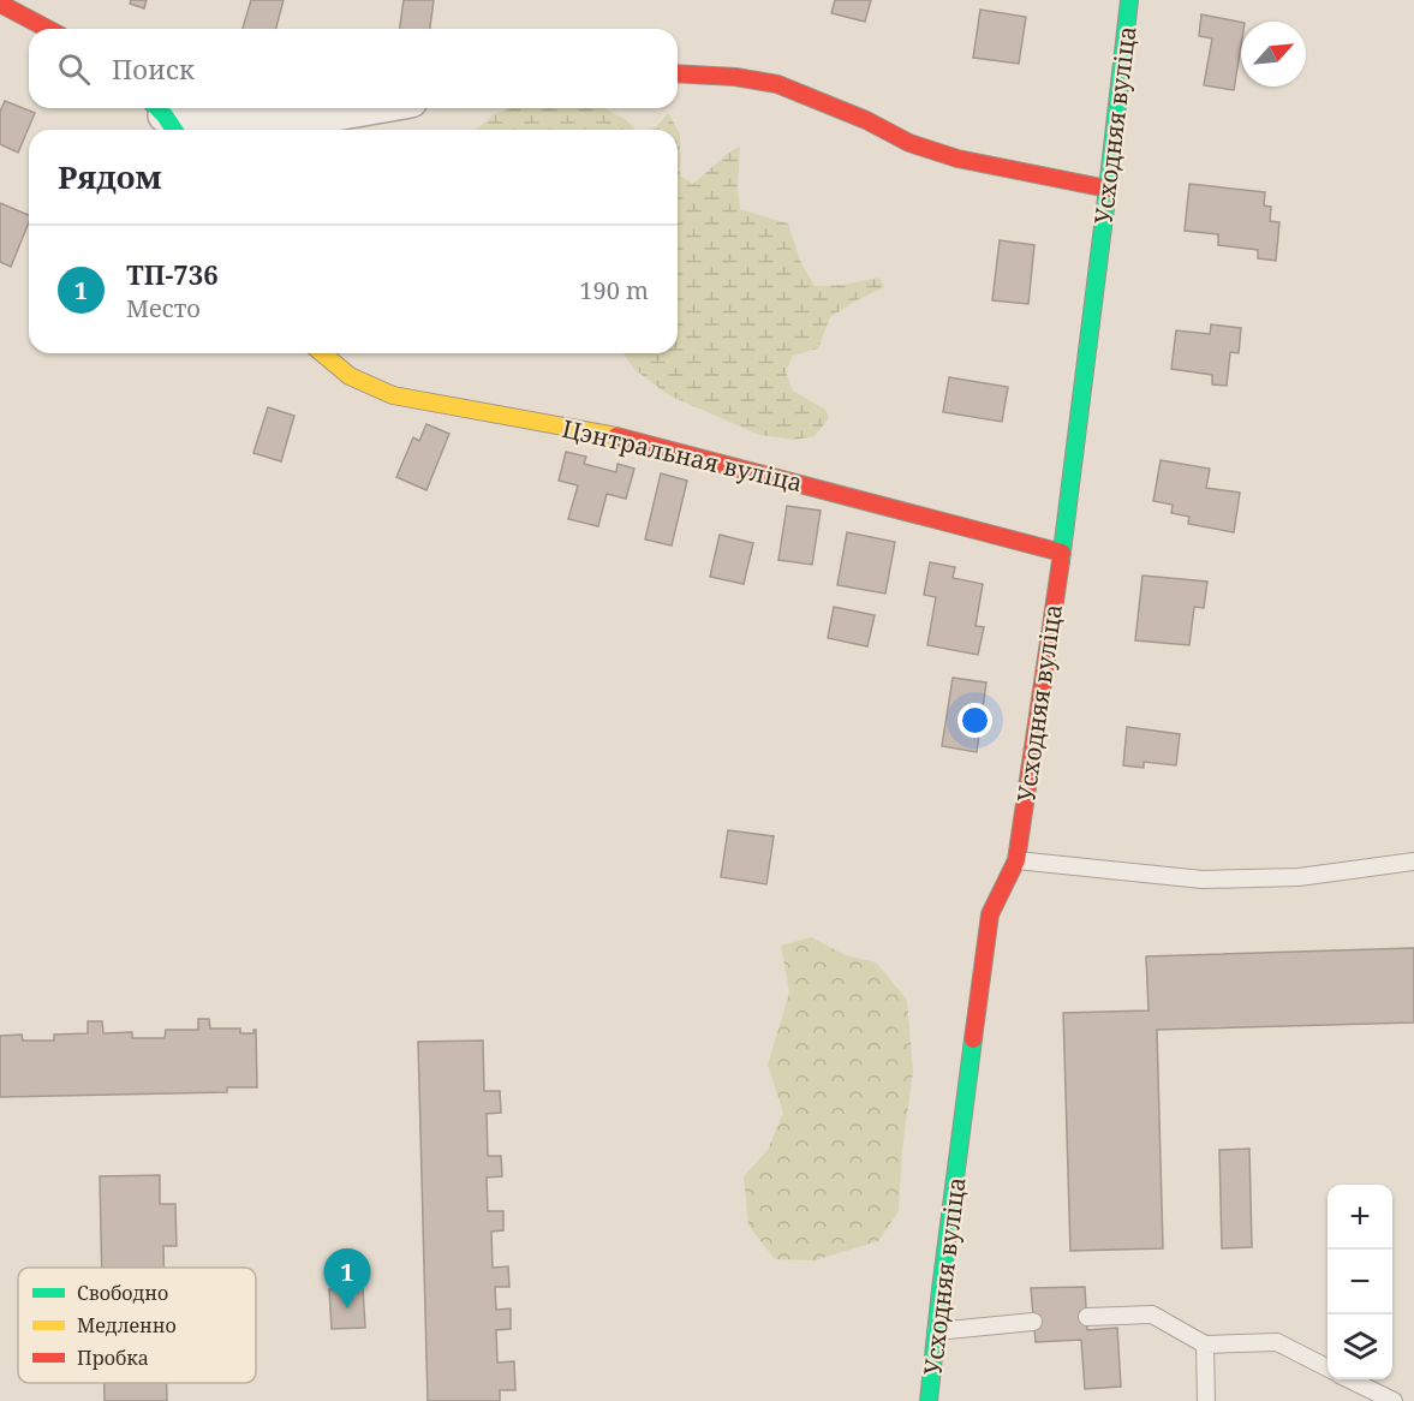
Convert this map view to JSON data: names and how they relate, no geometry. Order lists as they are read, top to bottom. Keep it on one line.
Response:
{"streets":{"street":["Усходняя вуліца","Цэнтральная вуліца"]},"crossings":[["Усходняя вуліца","Цэнтральная вуліца"]],"legend":["Свободно","Медленно","Пробка"],"north":"top right","page":{"search":"Поиск","heading":"Рядом","list":[{"mark":"1","name":"ТП-736","note":"Место","value":"190 m"}],"map_buttons":["+","−"],"pins":"1"}}
